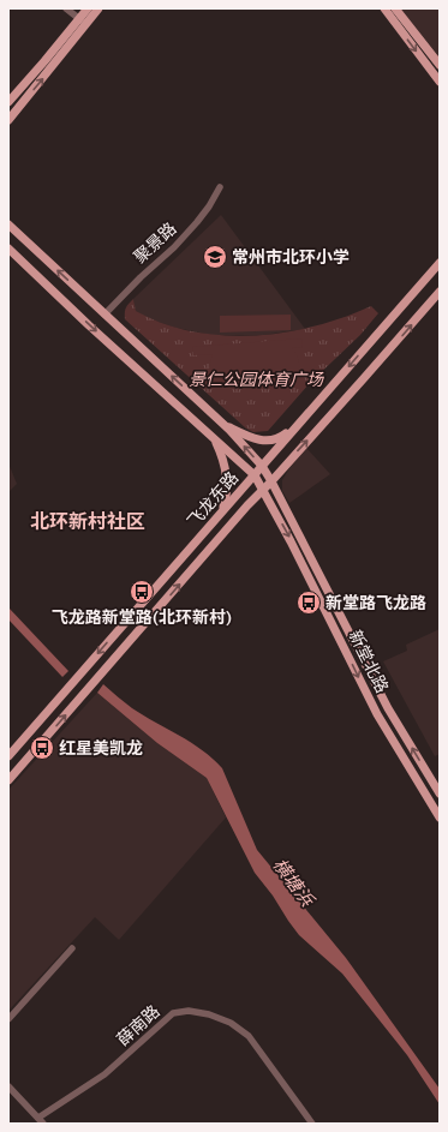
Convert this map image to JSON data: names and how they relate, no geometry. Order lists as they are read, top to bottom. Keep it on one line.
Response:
{"streets":{"main road":["飞龙东路","新堂北路"],"street":["聚景路","薛南路"]},"crossings":[["飞龙东路","新堂北路"]],"districts":["北环新村社区"],"water":["横塘浜"],"parks":["景仁公园体育广场"],"places":{"school or university":["常州市北环小学"],"bus stop":["飞龙路新堂路(北环新村)","新堂路飞龙路","红星美凯龙"]}}
